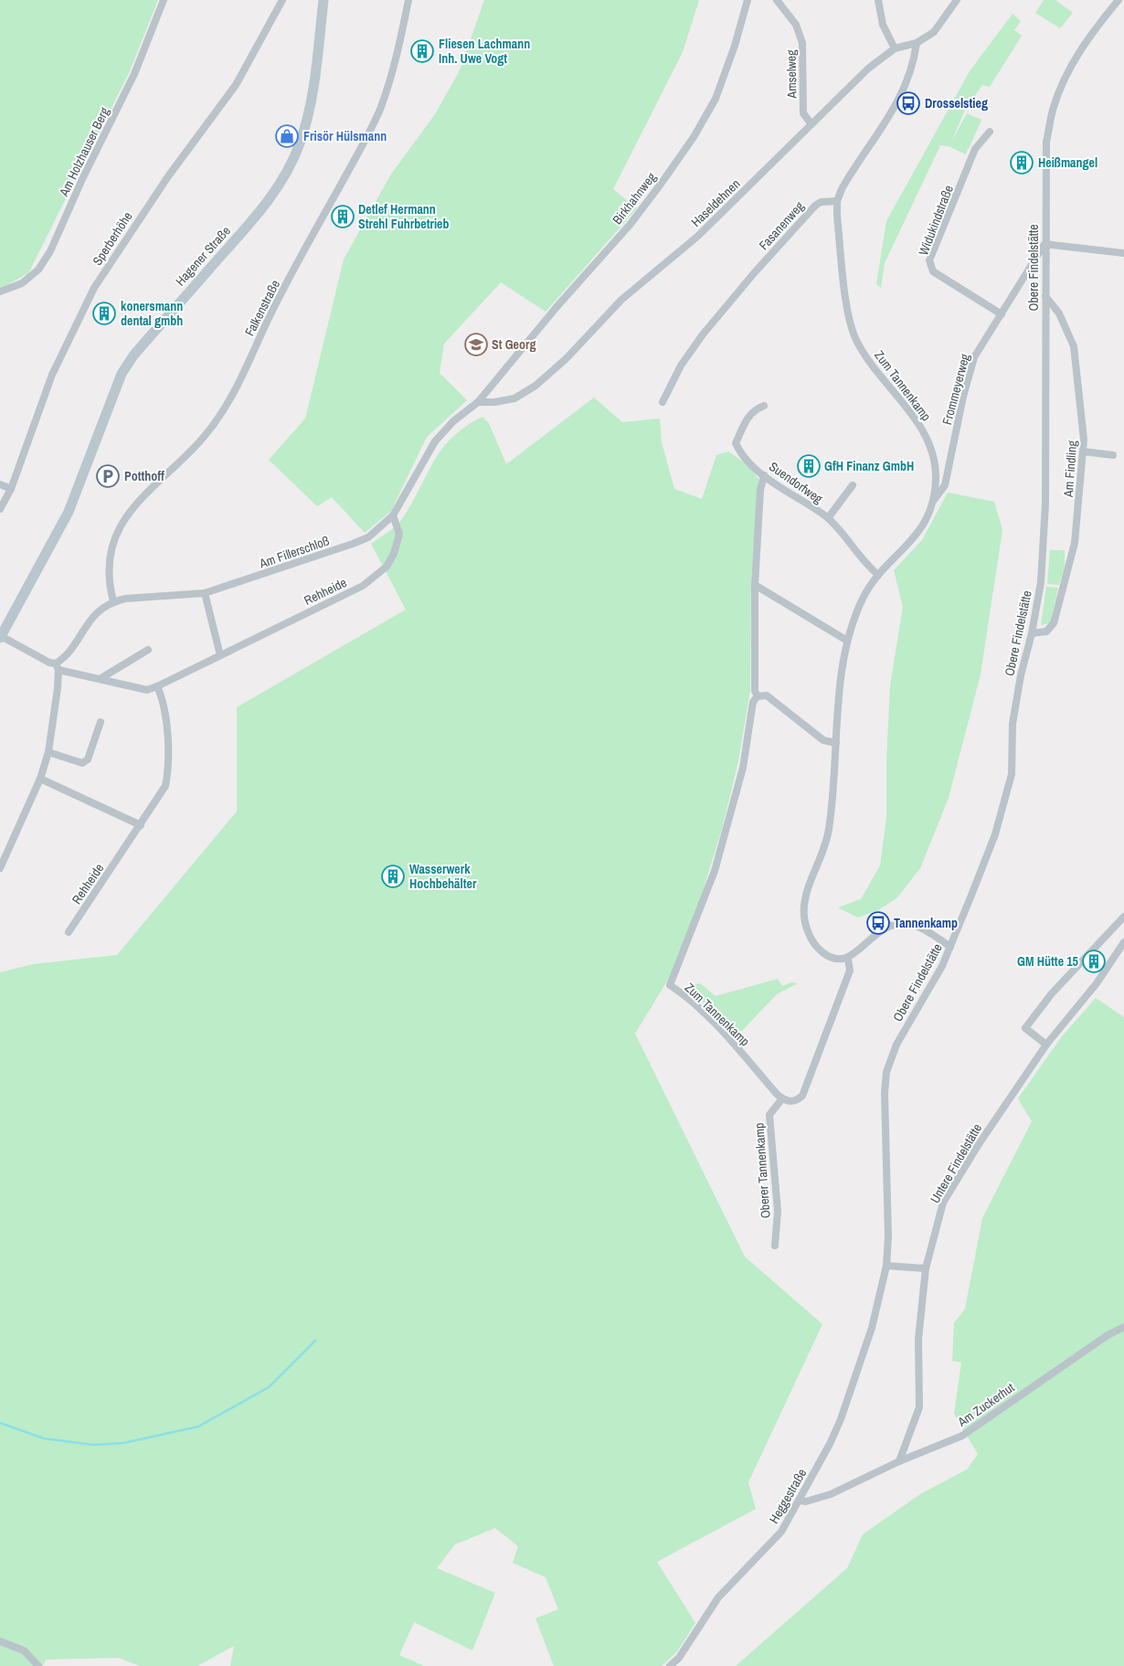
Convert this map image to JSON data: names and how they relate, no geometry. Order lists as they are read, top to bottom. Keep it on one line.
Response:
{"streets":{"main road":["Hagener Straße"],"street":["Amselweg","Am Holzhauser Berg","Birkhahnweg","Haseldehnen","Widukindstraße","Fasanenweg","Sperberhöhe","Obere Findelstätte","Falkenstraße","Zum Tannenkamp","Frommeyerweg","Am Findling","Suendorfweg","Am Fillerschloß","Rehheide","Untere Findelstätte","Oberer Tannenkamp","Am Zuckerhut","Heggestraße"]},"crossings":[["Amselweg","Haseldehnen"],["Birkhahnweg","Am Fillerschloß"],["Haseldehnen","Am Fillerschloß"],["Widukindstraße","Frommeyerweg"],["Fasanenweg","Zum Tannenkamp"],["Obere Findelstätte","Frommeyerweg"],["Obere Findelstätte","Am Findling"],["Obere Findelstätte","Heggestraße"],["Falkenstraße","Am Fillerschloß"],["Zum Tannenkamp","Frommeyerweg"],["Zum Tannenkamp","Suendorfweg"],["Zum Tannenkamp","Oberer Tannenkamp"],["Am Fillerschloß","Rehheide"],["Untere Findelstätte","Am Zuckerhut"],["Am Zuckerhut","Heggestraße"]],"places":{"building":["Fliesen Lachmann Inh. Uwe Vogt","Heißmangel","Detlef Hermann Strehl Fuhrbetrieb","konersmann dental gmbh","GfH Finanz GmbH","Wasserwerk Hochbehälter","GM Hütte 15"],"bus stop":["Drosselstieg","Tannenkamp"],"shop":["Frisör Hülsmann"],"school or university":["St Georg"],"parking":["Potthoff"]}}
